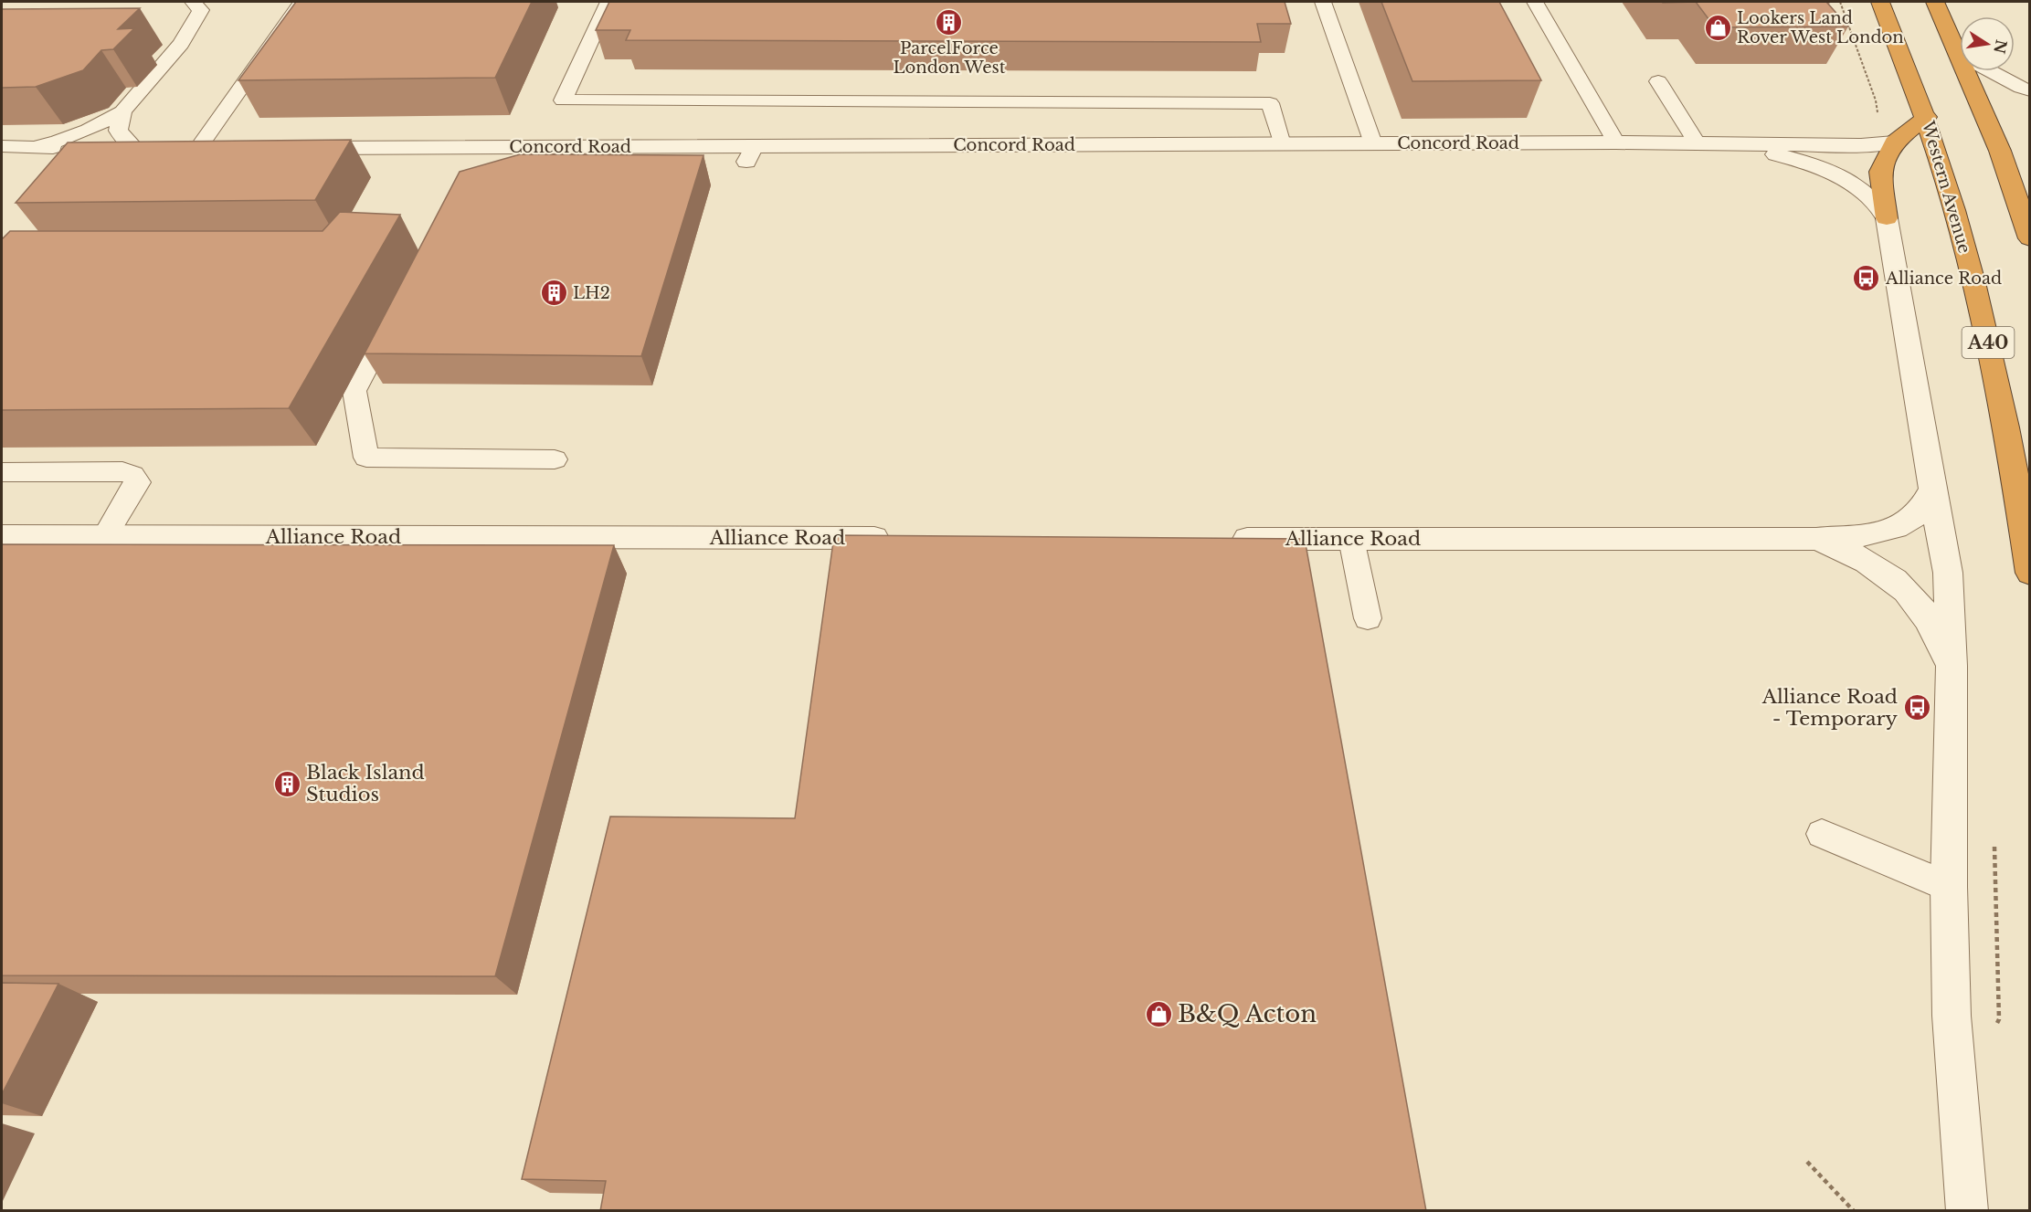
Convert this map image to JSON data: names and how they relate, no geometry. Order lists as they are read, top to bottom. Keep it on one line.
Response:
{"streets":{"highway":["Western Avenue","A40"],"street":["Concord Road","Alliance Road"]},"places":{"building":["ParcelForce London West","LH2","Black Island Studios"],"shop":["Lookers Land Rover West London","B&Q Acton"],"bus stop":["Alliance Road","Alliance Road - Temporary"]},"north":"right"}
